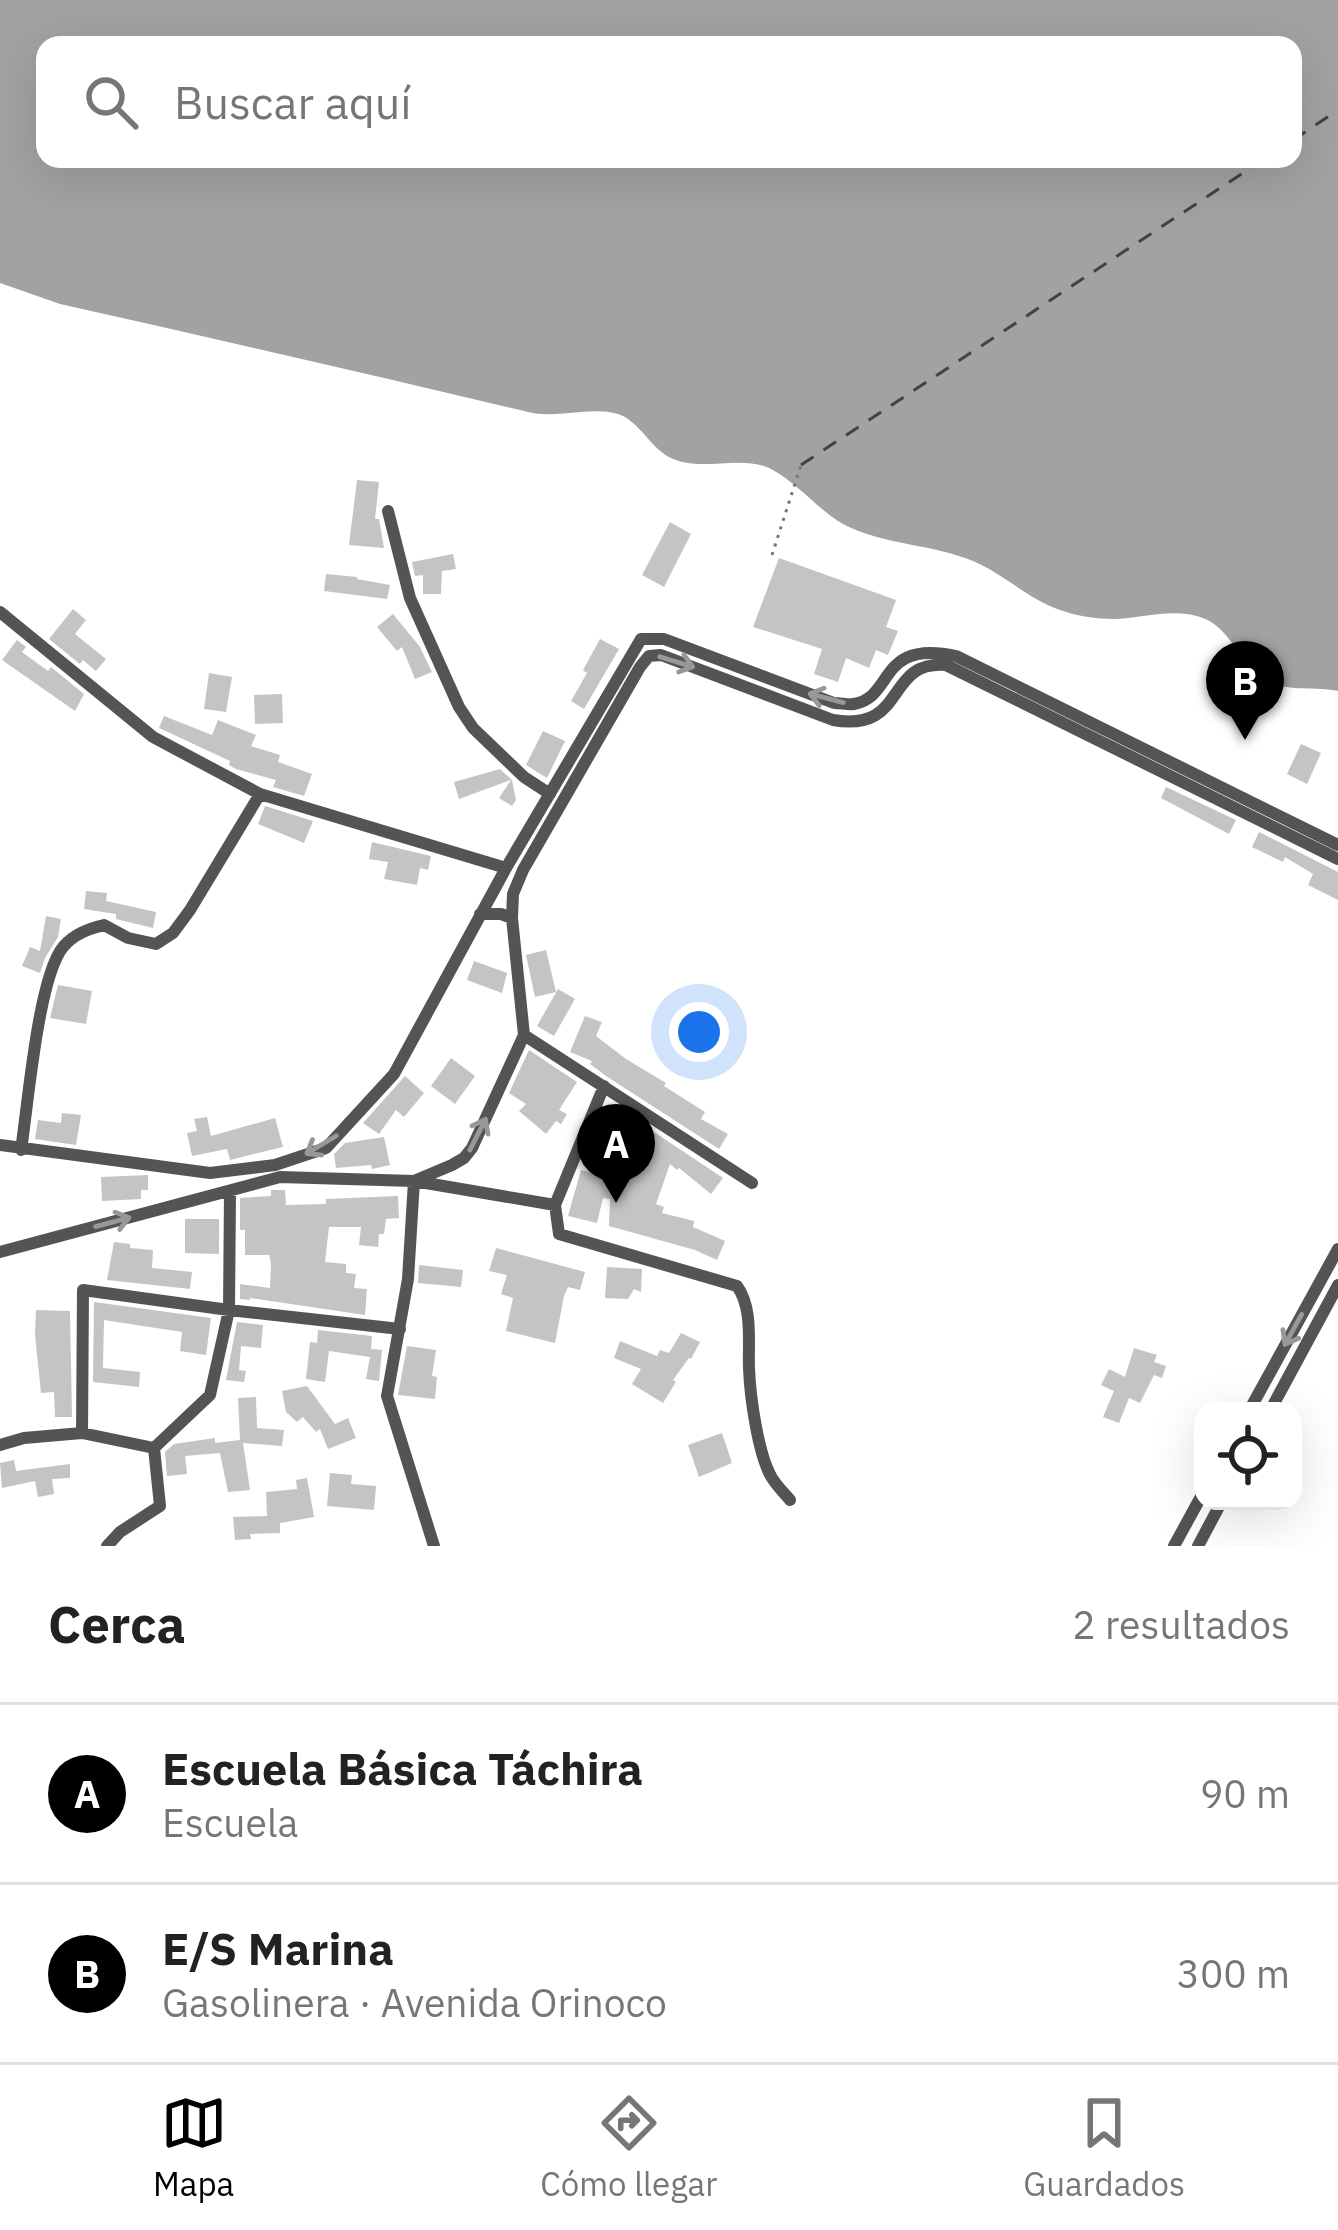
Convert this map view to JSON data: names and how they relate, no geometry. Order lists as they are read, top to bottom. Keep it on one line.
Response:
{"page":{"search":"Buscar aquí","pins":["B","A"],"heading":["Cerca","2 resultados"],"list":[{"mark":"A","name":"Escuela Básica Táchira","note":"Escuela","value":"90 m"},{"mark":"B","name":"E/S Marina","note":"Gasolinera · Avenida Orinoco","value":"300 m"}],"nav":["Mapa","Cómo llegar","Guardados"]}}
